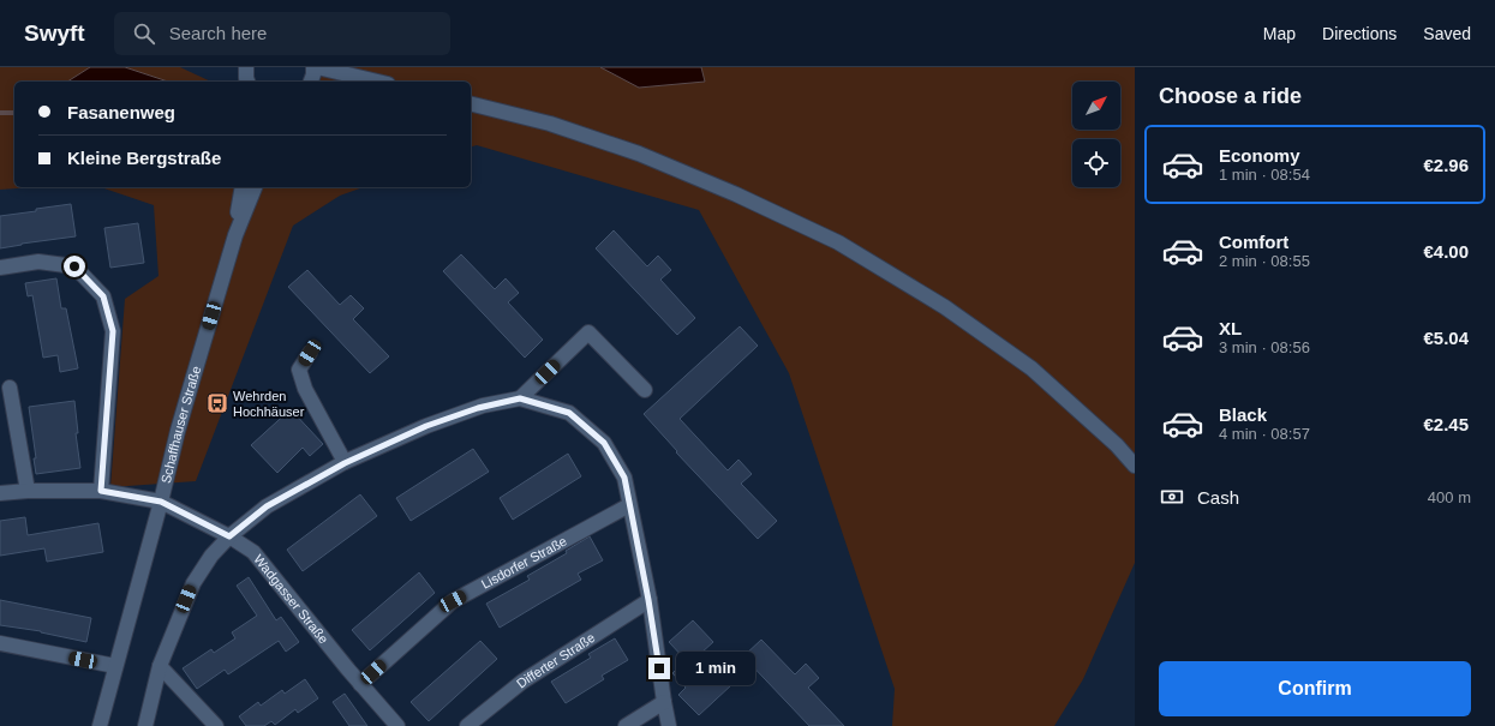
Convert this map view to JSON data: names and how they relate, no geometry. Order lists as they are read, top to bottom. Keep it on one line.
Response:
{"streets":{"street":["Schaffhauser Straße","Lisdorfer Straße","Wadgasser Straße","Differter Straße"]},"crossings":[["Schaffhauser Straße","Wadgasser Straße"],["Lisdorfer Straße","Wadgasser Straße"]],"places":{"bus stop":["Wehrden Hochhäuser"]},"north":"top right","page":{"header":"Swyft","search":"Search here","nav":["Map","Directions","Saved"],"heading":"Choose a ride","banner":["Fasanenweg","Kleine Bergstraße"],"list":[{"name":"Economy","note":"1 min · 08:54","value":"€2.96"},{"name":"Comfort","note":"2 min · 08:55","value":"€4.00"},{"name":"XL","note":"3 min · 08:56","value":"€5.04"},{"name":"Black","note":"4 min · 08:57","value":"€2.45"}],"pay":["Cash","400 m"],"bubble":"1 min","buttons":"Confirm"}}
